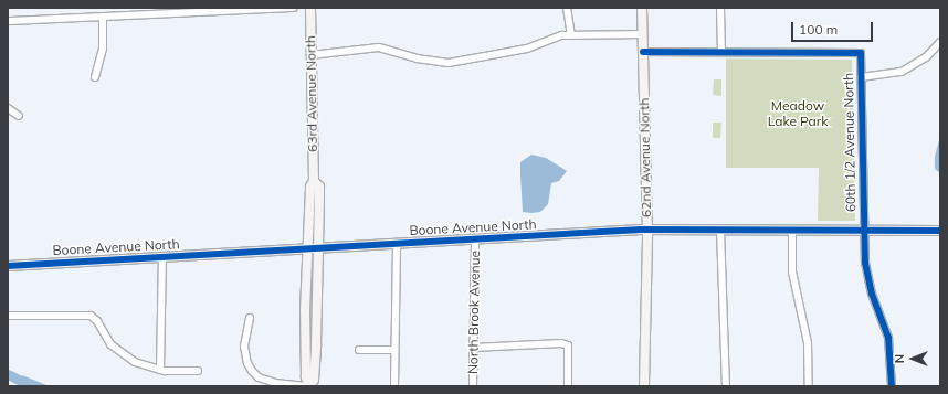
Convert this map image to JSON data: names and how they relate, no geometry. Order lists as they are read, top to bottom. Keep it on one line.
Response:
{"streets":{"street":["63rd Avenue North","60th 1/2 Avenue North","62nd Avenue North","Boone Avenue North","North Brook Avenue"]},"crossings":[["63rd Avenue North","Boone Avenue North"],["60th 1/2 Avenue North","Boone Avenue North"],["62nd Avenue North","Boone Avenue North"],["Boone Avenue North","North Brook Avenue"]],"parks":["Meadow Lake Park"],"scale_bar":"100 m","north":"left"}
